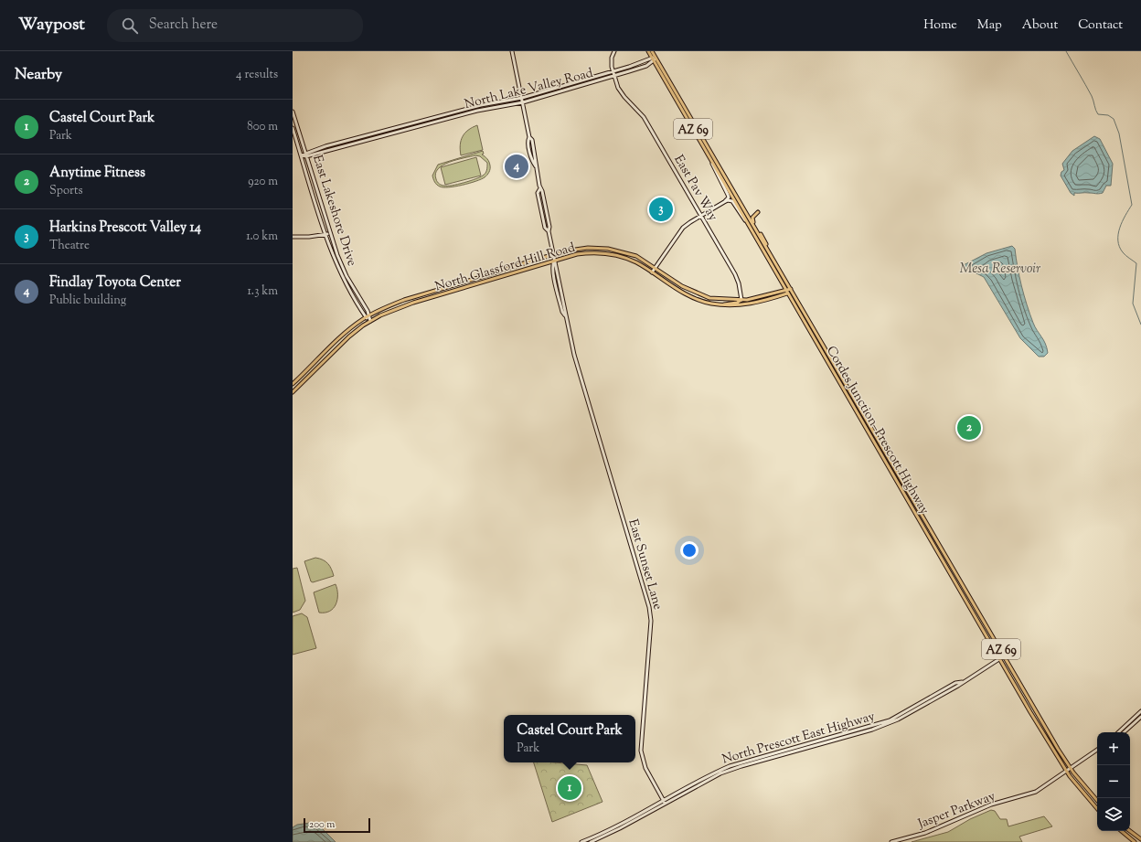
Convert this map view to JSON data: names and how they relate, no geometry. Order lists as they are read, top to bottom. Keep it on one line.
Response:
{"streets":{"main road":["AZ 69","North Glassford Hill Road","Cordes Junction–Prescott Highway"],"street":["North Lake Valley Road","East Pav Way","East Lakeshore Drive","East Sunset Lane","North Prescott East Highway","Jasper Parkway"]},"crossings":[["North Lake Valley Road","East Pav Way"],["North Lake Valley Road","East Lakeshore Drive"],["North Lake Valley Road","Cordes Junction–Prescott Highway"],["North Lake Valley Road","East Sunset Lane"],["East Pav Way","North Glassford Hill Road"],["East Lakeshore Drive","North Glassford Hill Road"],["North Glassford Hill Road","Cordes Junction–Prescott Highway"],["North Glassford Hill Road","East Sunset Lane"],["Cordes Junction–Prescott Highway","North Prescott East Highway"],["Cordes Junction–Prescott Highway","Jasper Parkway"],["East Sunset Lane","North Prescott East Highway"]],"water":["Mesa Reservoir"],"scale_bar":"200 m","page":{"header":"Waypost","search":"Search here","nav":["Home","Map","About","Contact"],"heading":["Nearby","4 results"],"list":[{"mark":"1","name":"Castel Court Park","note":"Park","value":"800 m"},{"mark":"2","name":"Anytime Fitness","note":"Sports","value":"920 m"},{"mark":"3","name":"Harkins Prescott Valley 14","note":"Theatre","value":"1.0 km"},{"mark":"4","name":"Findlay Toyota Center","note":"Public building","value":"1.3 km"}],"pins":["4","3","2","1"],"popup":["Castel Court Park","Park"],"map_buttons":["+","−"],"scale":"200 m"}}
